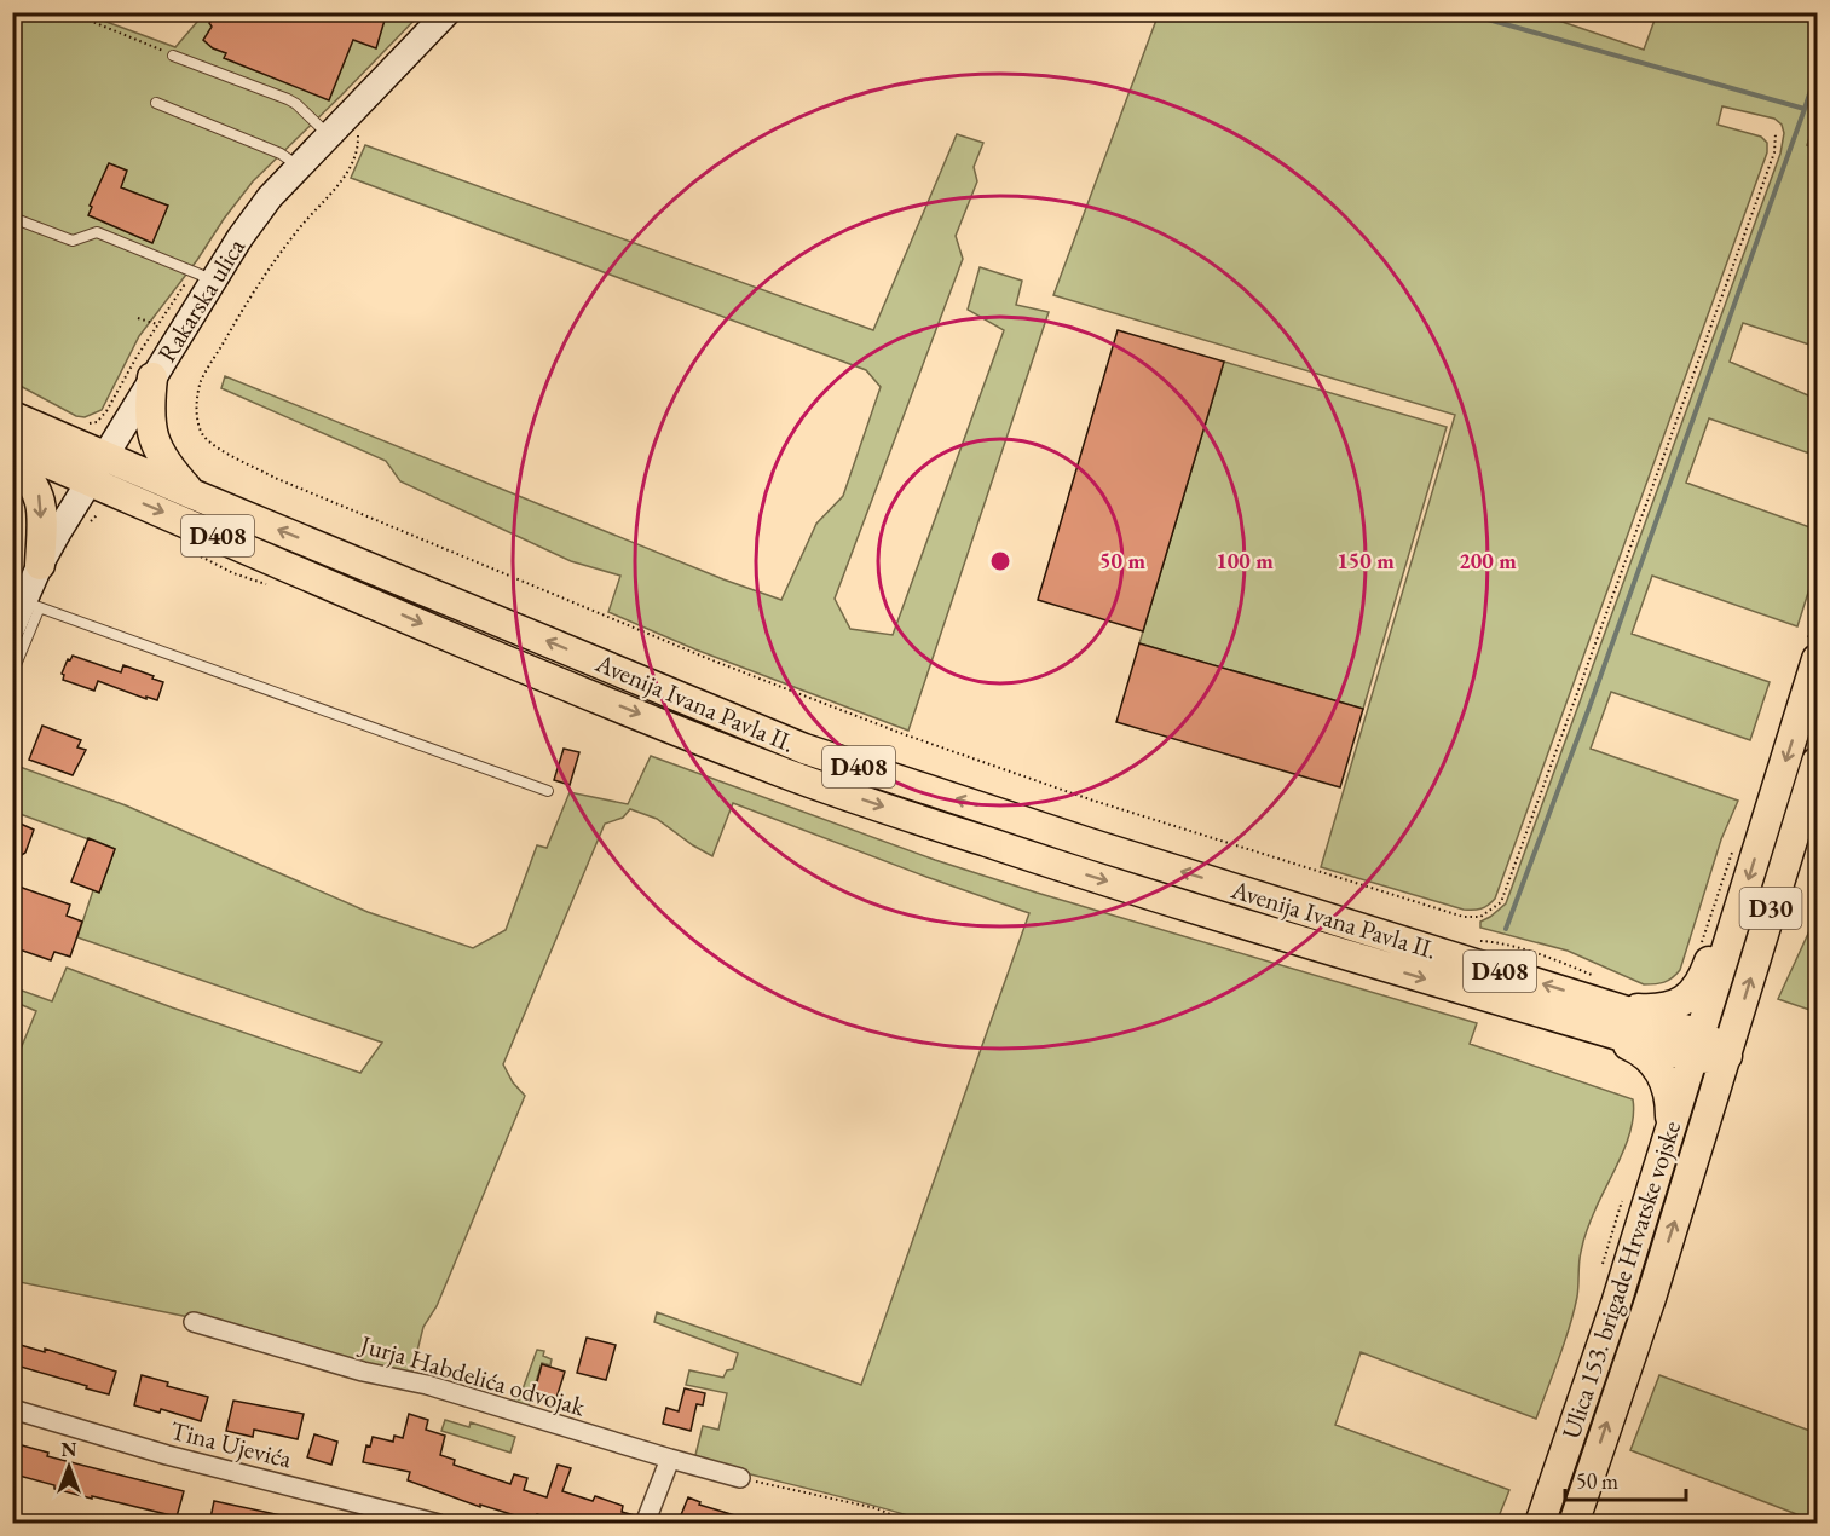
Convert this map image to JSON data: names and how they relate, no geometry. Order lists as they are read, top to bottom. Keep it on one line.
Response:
{"streets":{"main road":["Rakarska ulica","D408","Avenija Ivana Pavla II.","D30","Ulica 153. brigade Hrvatske vojske"],"street":["Jurja Habdelića odvojak","Tina Ujevića"]},"crossings":[["Rakarska ulica","Avenija Ivana Pavla II."],["Avenija Ivana Pavla II.","D30"],["Avenija Ivana Pavla II.","Ulica 153. brigade Hrvatske vojske"],["D30","Ulica 153. brigade Hrvatske vojske"]],"scale_bar":"50 m","north":"top","rings":["50 m","100 m","150 m","200 m"]}
